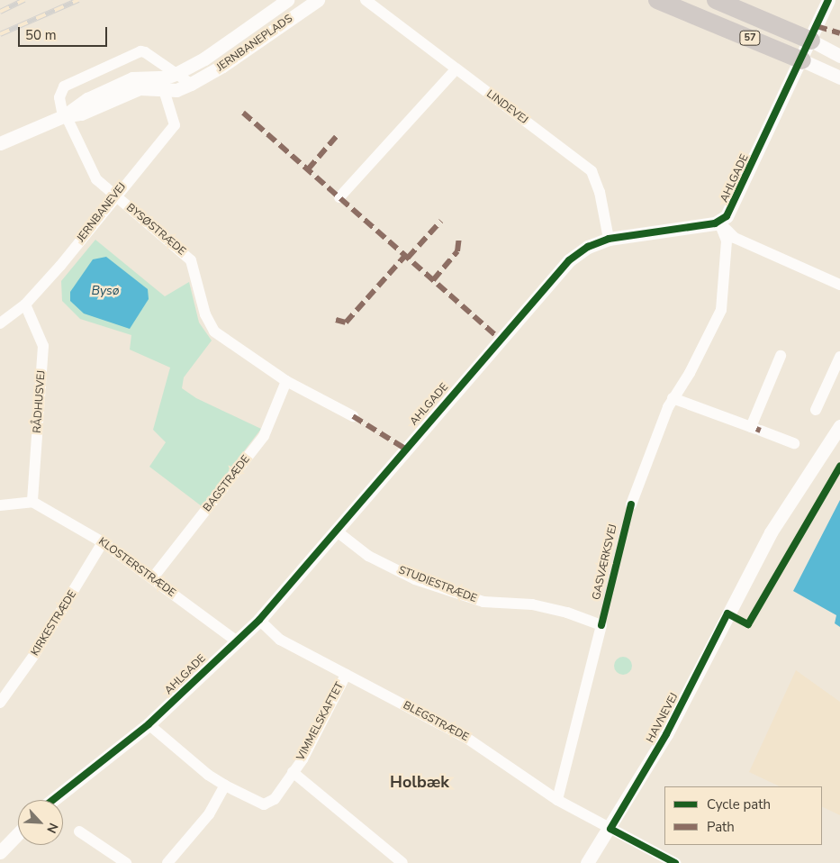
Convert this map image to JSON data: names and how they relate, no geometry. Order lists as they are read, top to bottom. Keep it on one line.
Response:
{"streets":{"main road":["57"],"street":["JERNBANEPLADS","LINDEVEJ","AHLGADE","JERNBANEVEJ","BYSØSTRÆDE","RÅDHUSVEJ","BAGSTRÆDE","KLOSTERSTRÆDE","STUDIESTRÆDE","KIRKESTRÆDE","HAVNEVEJ","VIMMELSKAFTET","BLEGSTRÆDE"],"cycle path":["GASVÆRKSVEJ"]},"crossings":[["57","AHLGADE"],["JERNBANEPLADS","JERNBANEVEJ"],["JERNBANEPLADS","BYSØSTRÆDE"],["LINDEVEJ","AHLGADE"],["AHLGADE","KLOSTERSTRÆDE"],["AHLGADE","STUDIESTRÆDE"],["AHLGADE","BLEGSTRÆDE"],["JERNBANEVEJ","BYSØSTRÆDE"],["JERNBANEVEJ","RÅDHUSVEJ"],["BYSØSTRÆDE","BAGSTRÆDE"],["RÅDHUSVEJ","KLOSTERSTRÆDE"],["BAGSTRÆDE","KLOSTERSTRÆDE"],["KLOSTERSTRÆDE","KIRKESTRÆDE"],["STUDIESTRÆDE","BLEGSTRÆDE"],["HAVNEVEJ","BLEGSTRÆDE"],["VIMMELSKAFTET","BLEGSTRÆDE"]],"districts":["Holbæk"],"water":["Bysø"],"legend":["Cycle path","Path"],"scale_bar":"50 m","north":"bottom right"}
